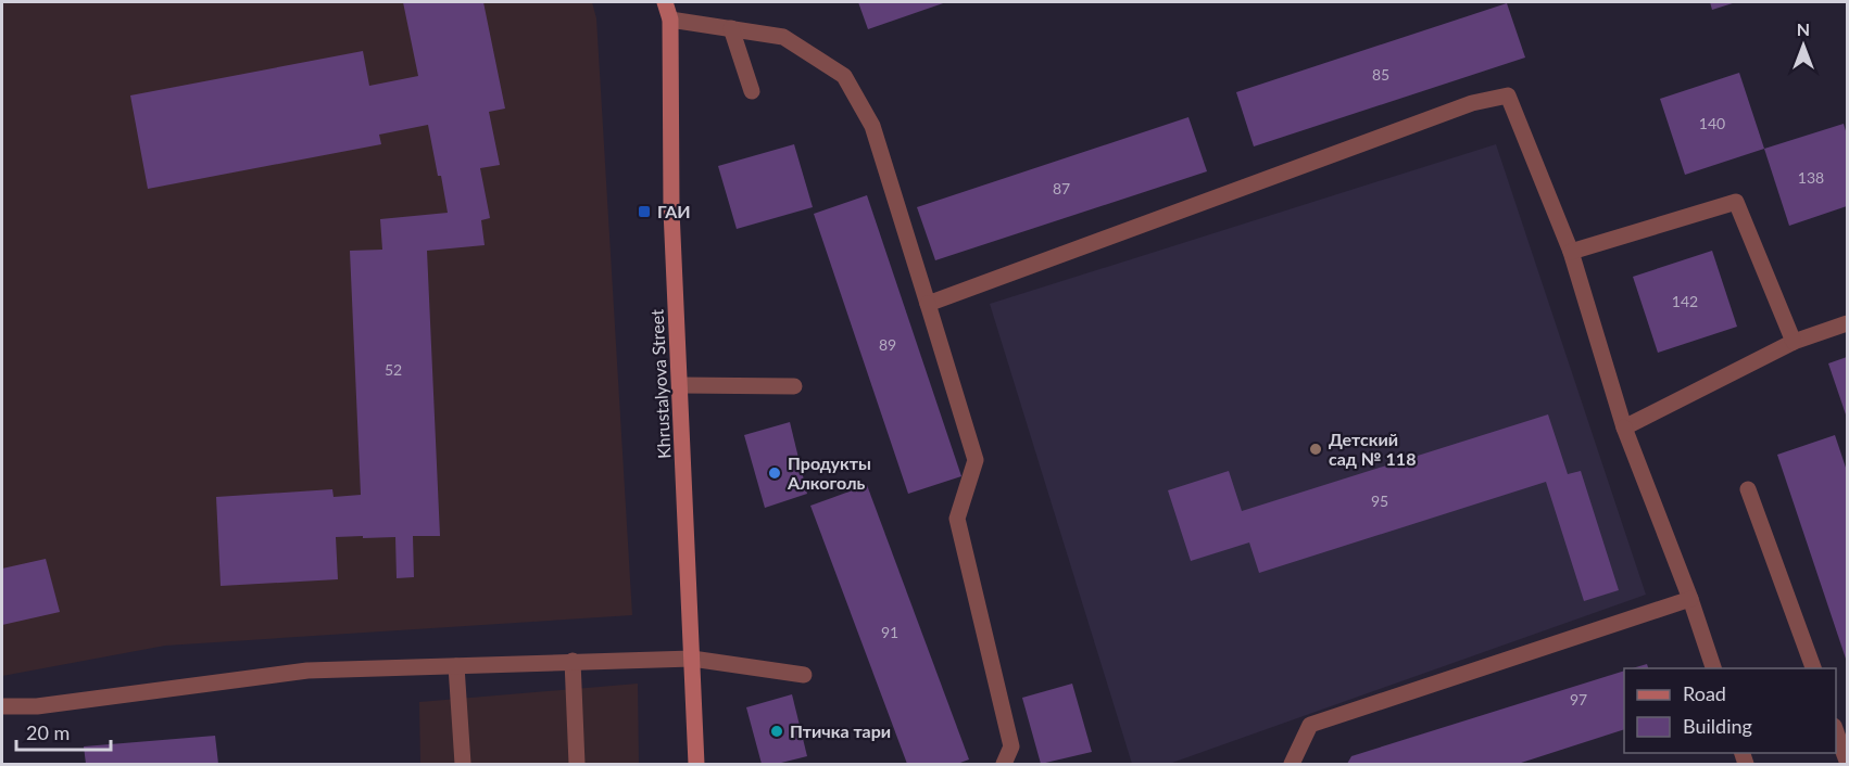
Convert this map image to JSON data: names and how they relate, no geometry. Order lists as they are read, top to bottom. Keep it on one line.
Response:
{"streets":{"main road":["Khrustalyova Street"]},"places":{"transit":["ГАИ"],"other":["Детский сад № 118","Продукты Алкоголь","Птичка тари"]},"house_numbers":["85","140","138","87","142","89","52","95","91","97"],"legend":["Road","Building"],"scale_bar":"20 m","north":"top"}
